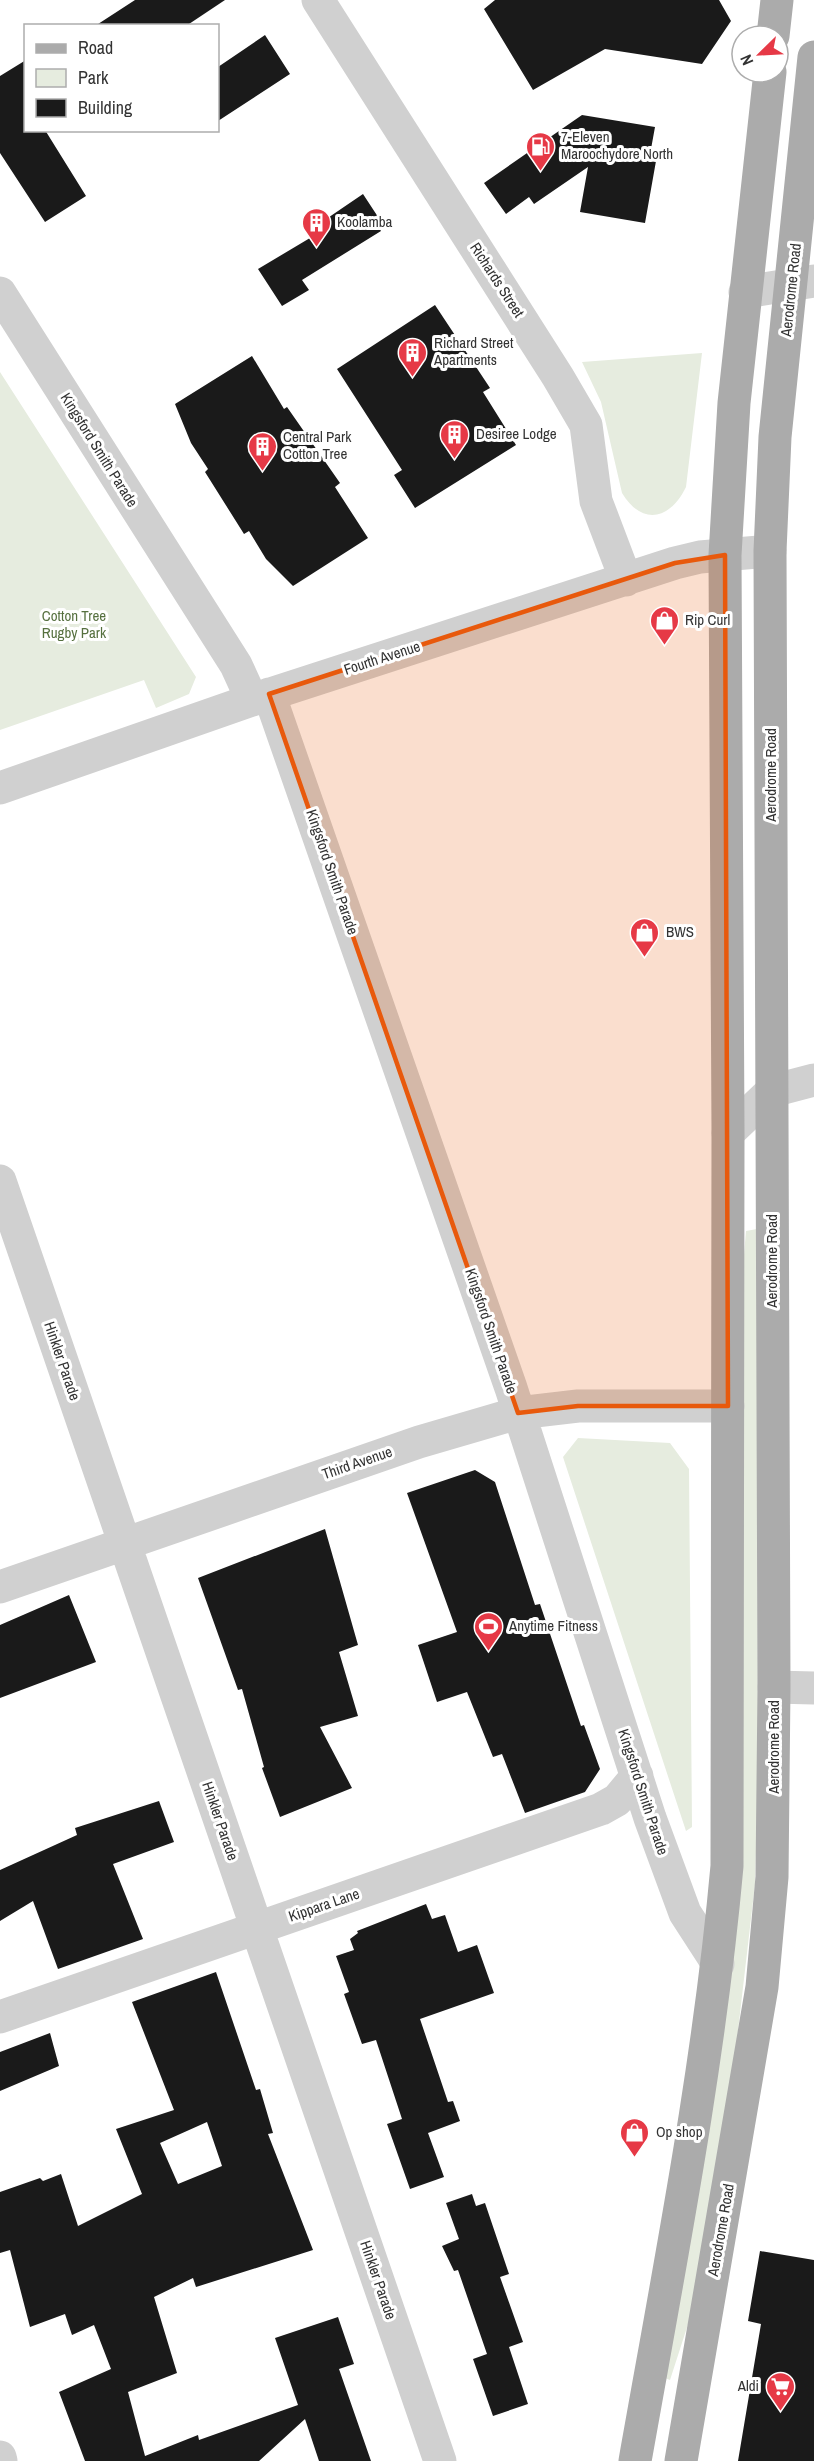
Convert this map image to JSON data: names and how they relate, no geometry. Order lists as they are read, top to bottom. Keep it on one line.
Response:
{"streets":{"main road":["Aerodrome Road"],"street":["Richards Street","Kingsford Smith Parade","Fourth Avenue","Hinkler Parade","Third Avenue","Kippara Lane"]},"crossings":[["Richards Street","Fourth Avenue"],["Aerodrome Road","Fourth Avenue"],["Kingsford Smith Parade","Fourth Avenue"],["Kingsford Smith Parade","Third Avenue"],["Kingsford Smith Parade","Kippara Lane"],["Hinkler Parade","Third Avenue"],["Hinkler Parade","Kippara Lane"]],"parks":["Cotton Tree Rugby Park"],"places":{"fuel station":["7-Eleven Maroochydore North"],"building":["Koolamba","Richard Street Apartments","Desiree Lodge","Central Park Cotton Tree"],"shop":["Rip Curl","BWS","Op shop"],"sports":["Anytime Fitness"],"supermarket":["Aldi"]},"legend":["Road","Park","Building"],"north":"bottom left"}
